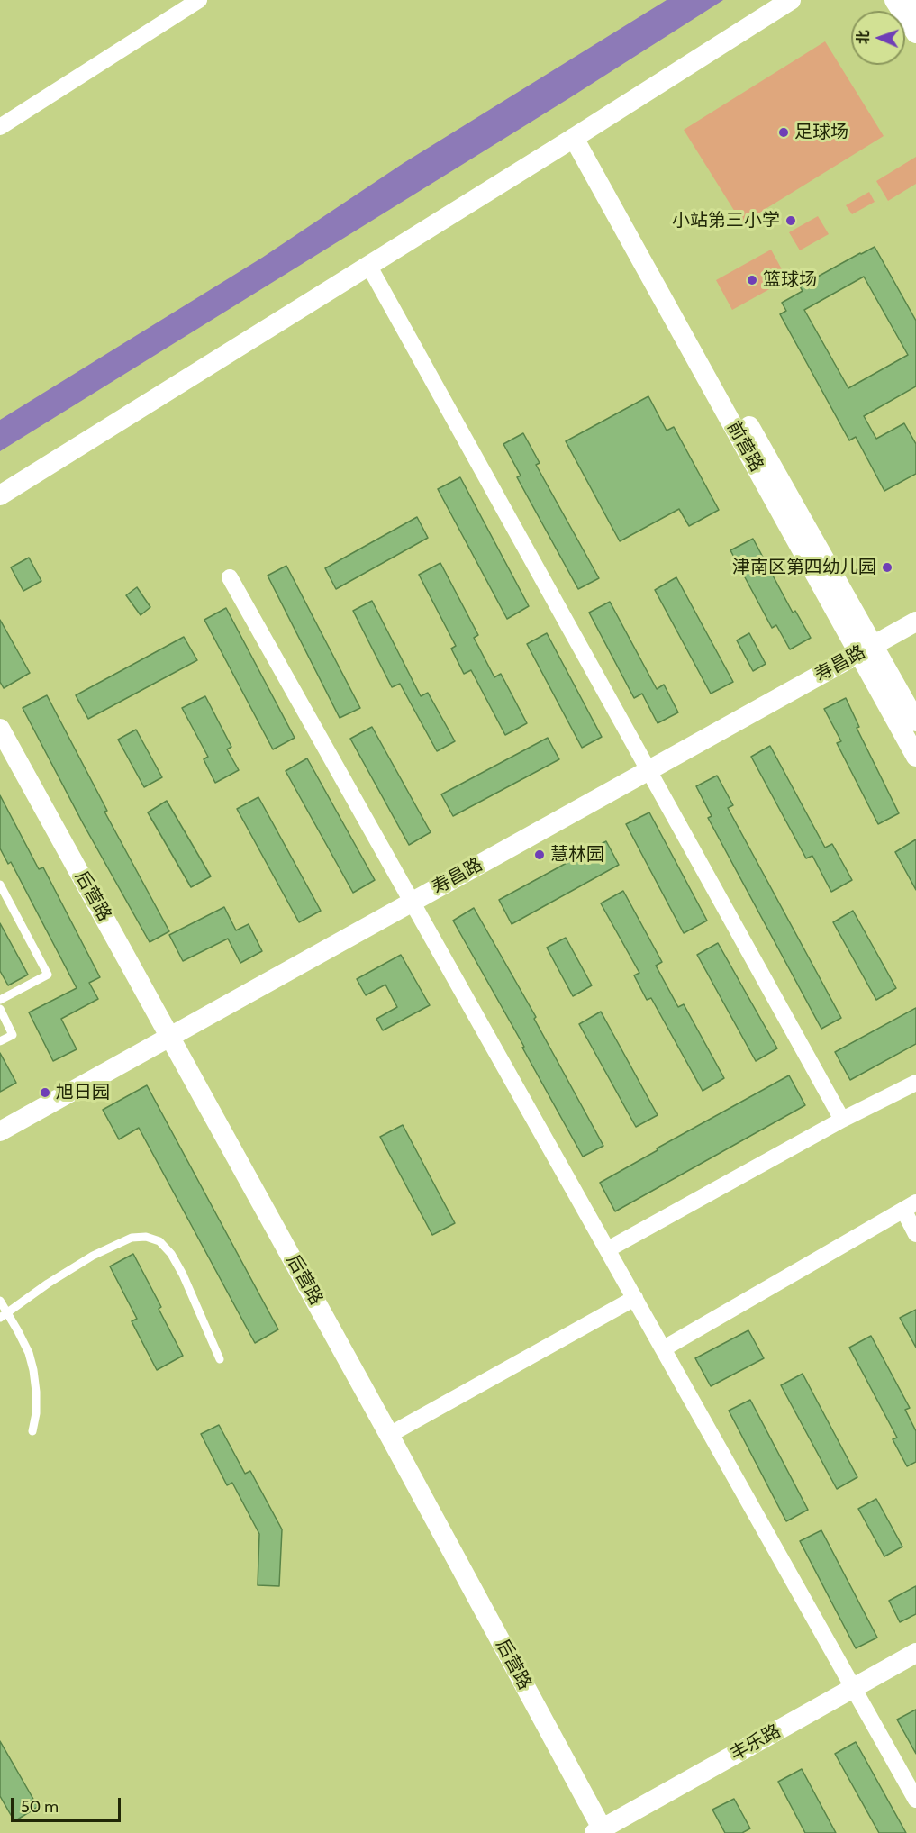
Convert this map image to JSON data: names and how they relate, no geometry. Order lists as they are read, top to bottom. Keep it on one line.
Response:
{"streets":{"street":["前营路","寿昌路","后营路","丰乐路"]},"crossings":[["前营路","寿昌路"],["寿昌路","后营路"],["后营路","丰乐路"]],"places":["足球场","小站第三小学","篮球场","津南区第四幼儿园","慧林园","旭日园"],"scale_bar":"50 m","north":"left"}
